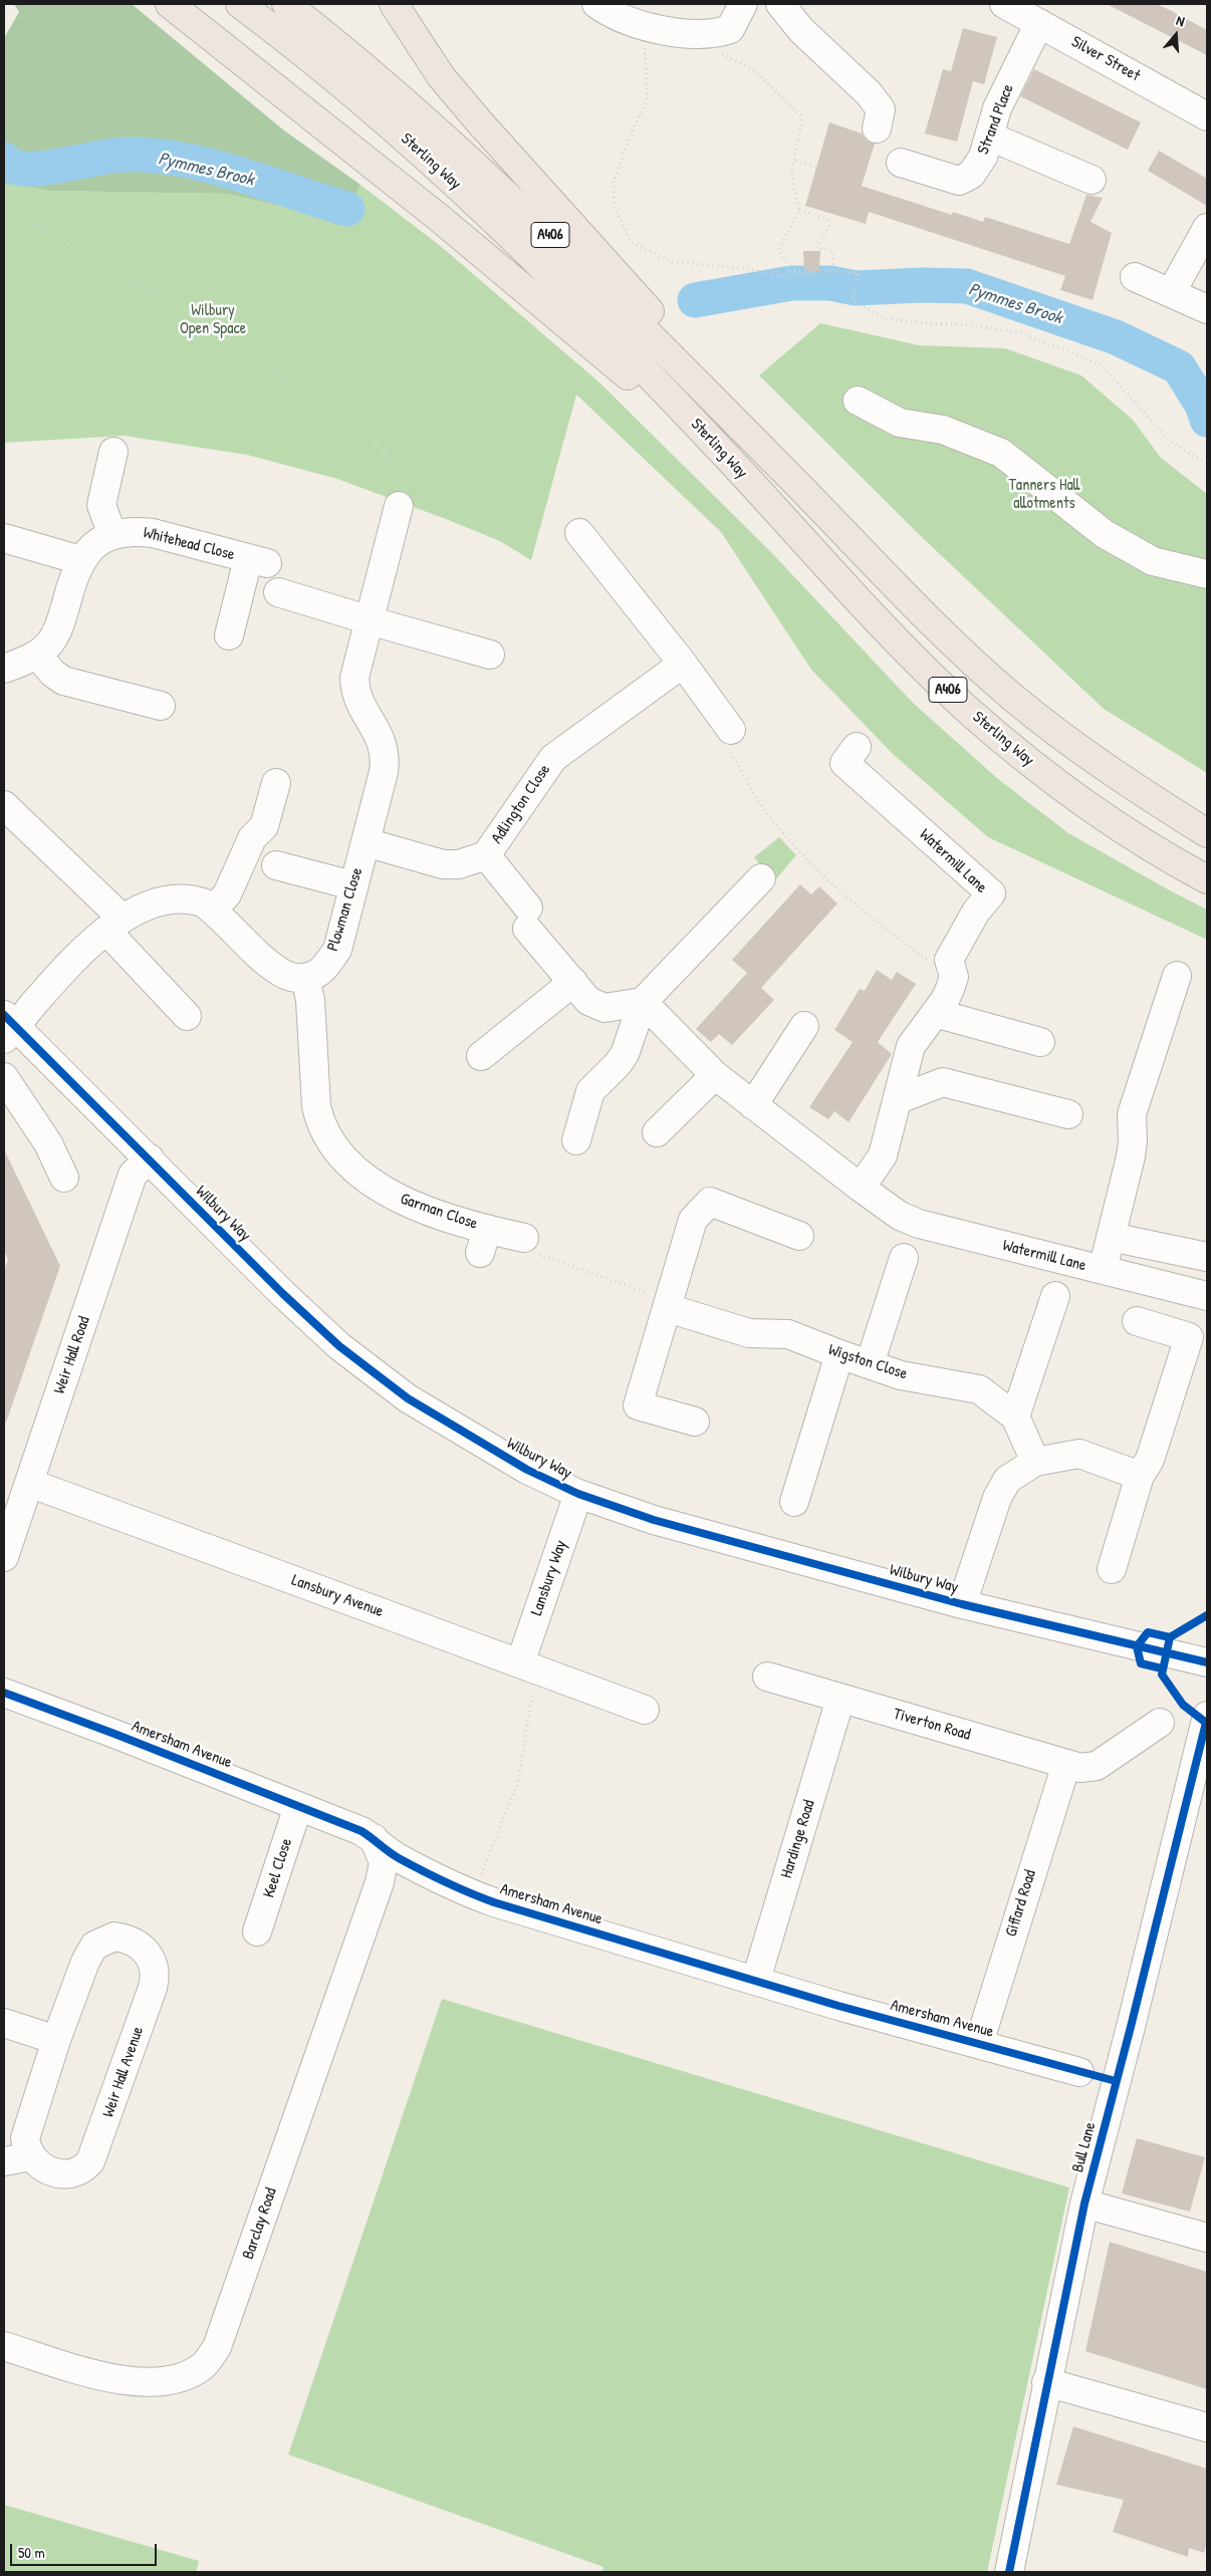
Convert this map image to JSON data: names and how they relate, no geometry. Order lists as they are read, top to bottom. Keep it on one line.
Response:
{"streets":{"highway":["Sterling Way","A406"],"street":["Silver Street","Strand Place","Whitehead Close","Adlington Close","Watermill Lane","Plowman Close","Garman Close","Wilbury Way","Weir Hall Road","Wigston Close","Lansbury Way","Lansbury Avenue","Tiverton Road","Amersham Avenue","Hardinge Road","Keel Close","Giffard Road","Weir Hall Avenue","Bull Lane","Barclay Road"]},"crossings":[["Silver Street","Strand Place"],["Sterling Way","A406"],["Adlington Close","Plowman Close"],["Plowman Close","Garman Close"],["Wilbury Way","Weir Hall Road"],["Wilbury Way","Lansbury Way"],["Weir Hall Road","Lansbury Avenue"],["Lansbury Way","Lansbury Avenue"],["Tiverton Road","Hardinge Road"],["Tiverton Road","Giffard Road"],["Amersham Avenue","Hardinge Road"],["Amersham Avenue","Keel Close"],["Amersham Avenue","Giffard Road"],["Amersham Avenue","Barclay Road"]],"water":["Pymmes Brook"],"parks":["Wilbury Open Space","Tanners Hall allotments"],"scale_bar":"50 m","north":"top"}
